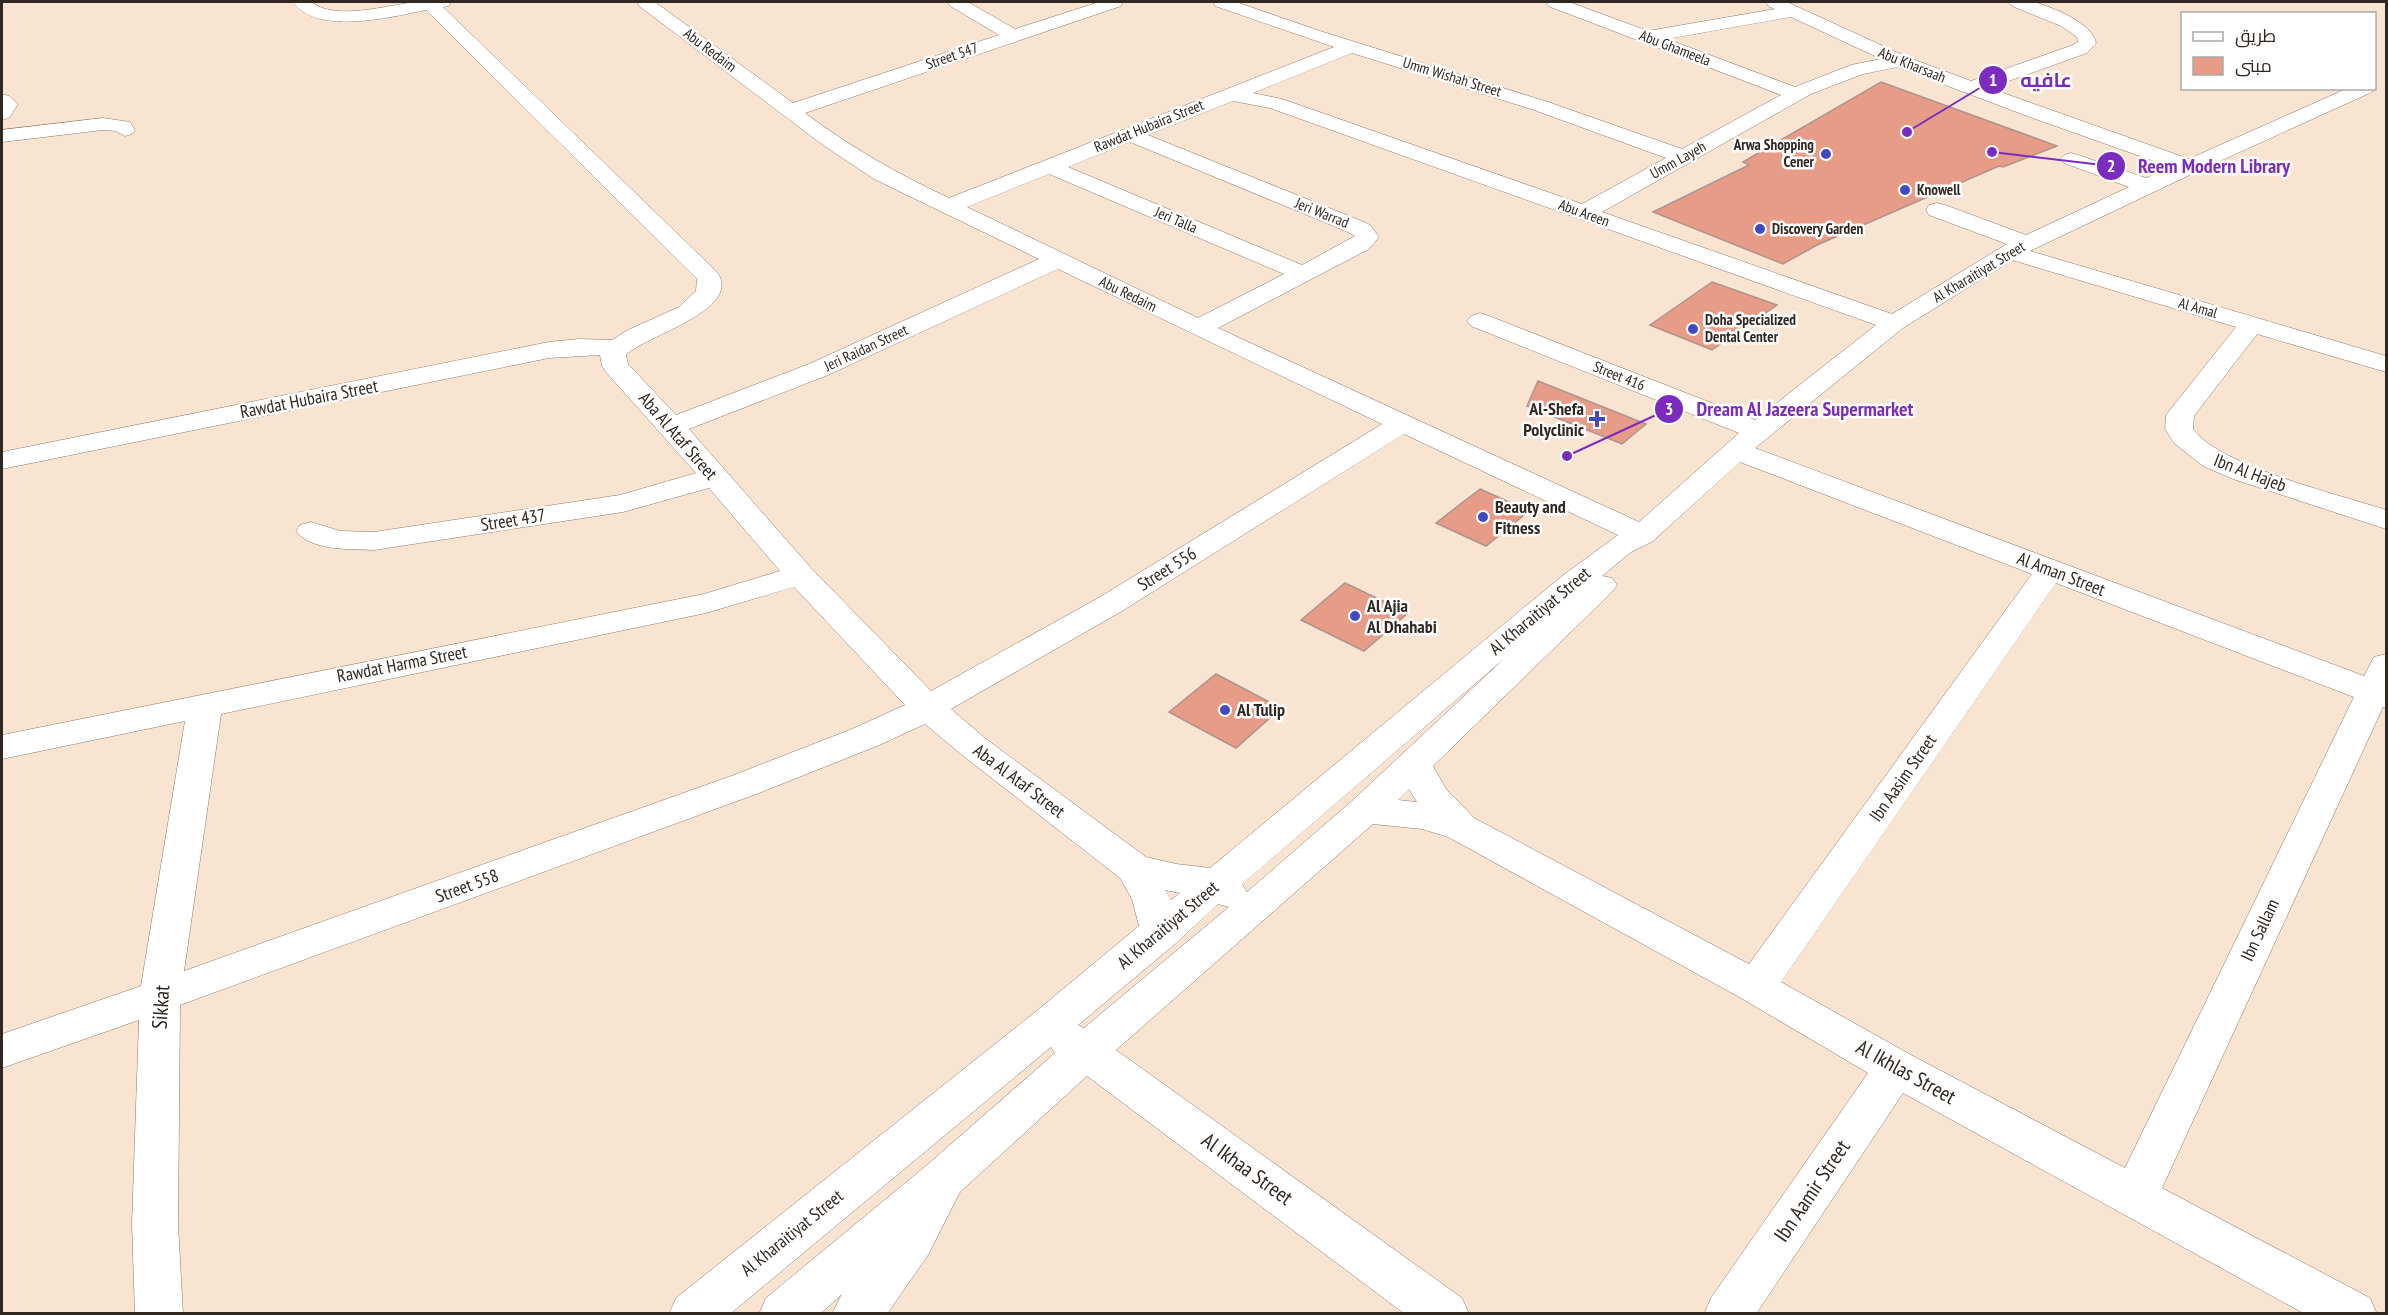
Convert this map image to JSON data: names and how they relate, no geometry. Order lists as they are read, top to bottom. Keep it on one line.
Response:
{"streets":{"street":["Abu Ghameela","Abu Redaim","Street 547","Abu Kharsaah","Umm Wishah Street","Rawdat Hubaira Street","Umm Layeh","Jeri Warrad","Abu Areen","Jeri Talla","Al Kharaitiyat Street","Al Amal","Jeri Raidan Street","Street 416","Aba Al Ataf Street","Ibn Al Hajeb","Street 437","Street 556","Al Aman Street","Rawdat Harma Street","Ibn Aasim Street","Street 558","Ibn Sallam","Sikkat","Al Ikhlas Street","Al Ikhaa Street","Ibn Aamir Street"]},"crossings":[["Abu Ghameela","Umm Layeh"],["Abu Redaim","Street 547"],["Abu Redaim","Rawdat Hubaira Street"],["Abu Redaim","Jeri Warrad"],["Abu Redaim","Al Kharaitiyat Street"],["Abu Redaim","Jeri Raidan Street"],["Abu Redaim","Street 556"],["Abu Kharsaah","Umm Layeh"],["Abu Kharsaah","Al Kharaitiyat Street"],["Umm Wishah Street","Rawdat Hubaira Street"],["Umm Wishah Street","Umm Layeh"],["Rawdat Hubaira Street","Jeri Warrad"],["Rawdat Hubaira Street","Abu Areen"],["Rawdat Hubaira Street","Jeri Talla"],["Rawdat Hubaira Street","Aba Al Ataf Street"],["Umm Layeh","Abu Areen"],["Jeri Warrad","Jeri Talla"],["Abu Areen","Al Kharaitiyat Street"],["Al Kharaitiyat Street","Al Amal"],["Al Kharaitiyat Street","Street 416"],["Al Kharaitiyat Street","Al Aman Street"],["Al Kharaitiyat Street","Al Ikhlas Street"],["Al Kharaitiyat Street","Al Ikhaa Street"],["Al Amal","Ibn Al Hajeb"],["Jeri Raidan Street","Aba Al Ataf Street"],["Street 416","Al Aman Street"],["Aba Al Ataf Street","Street 437"],["Aba Al Ataf Street","Street 556"],["Aba Al Ataf Street","Rawdat Harma Street"],["Aba Al Ataf Street","Street 558"],["Street 556","Street 558"],["Al Aman Street","Ibn Aasim Street"],["Al Aman Street","Ibn Sallam"],["Rawdat Harma Street","Sikkat"],["Ibn Aasim Street","Al Ikhlas Street"],["Street 558","Sikkat"],["Ibn Sallam","Al Ikhlas Street"],["Al Ikhlas Street","Ibn Aamir Street"]],"places":{"other":["عافيه","Reem Modern Library","Arwa Shopping Cener","Knowell","Discovery Garden","Doha Specialized Dental Center","Dream Al Jazeera Supermarket","Beauty and Fitness","Al Ajia Al Dhahabi","Al Tulip"],"health":["Al-Shefa Polyclinic"]},"legend":["طريق","مبنى"]}
